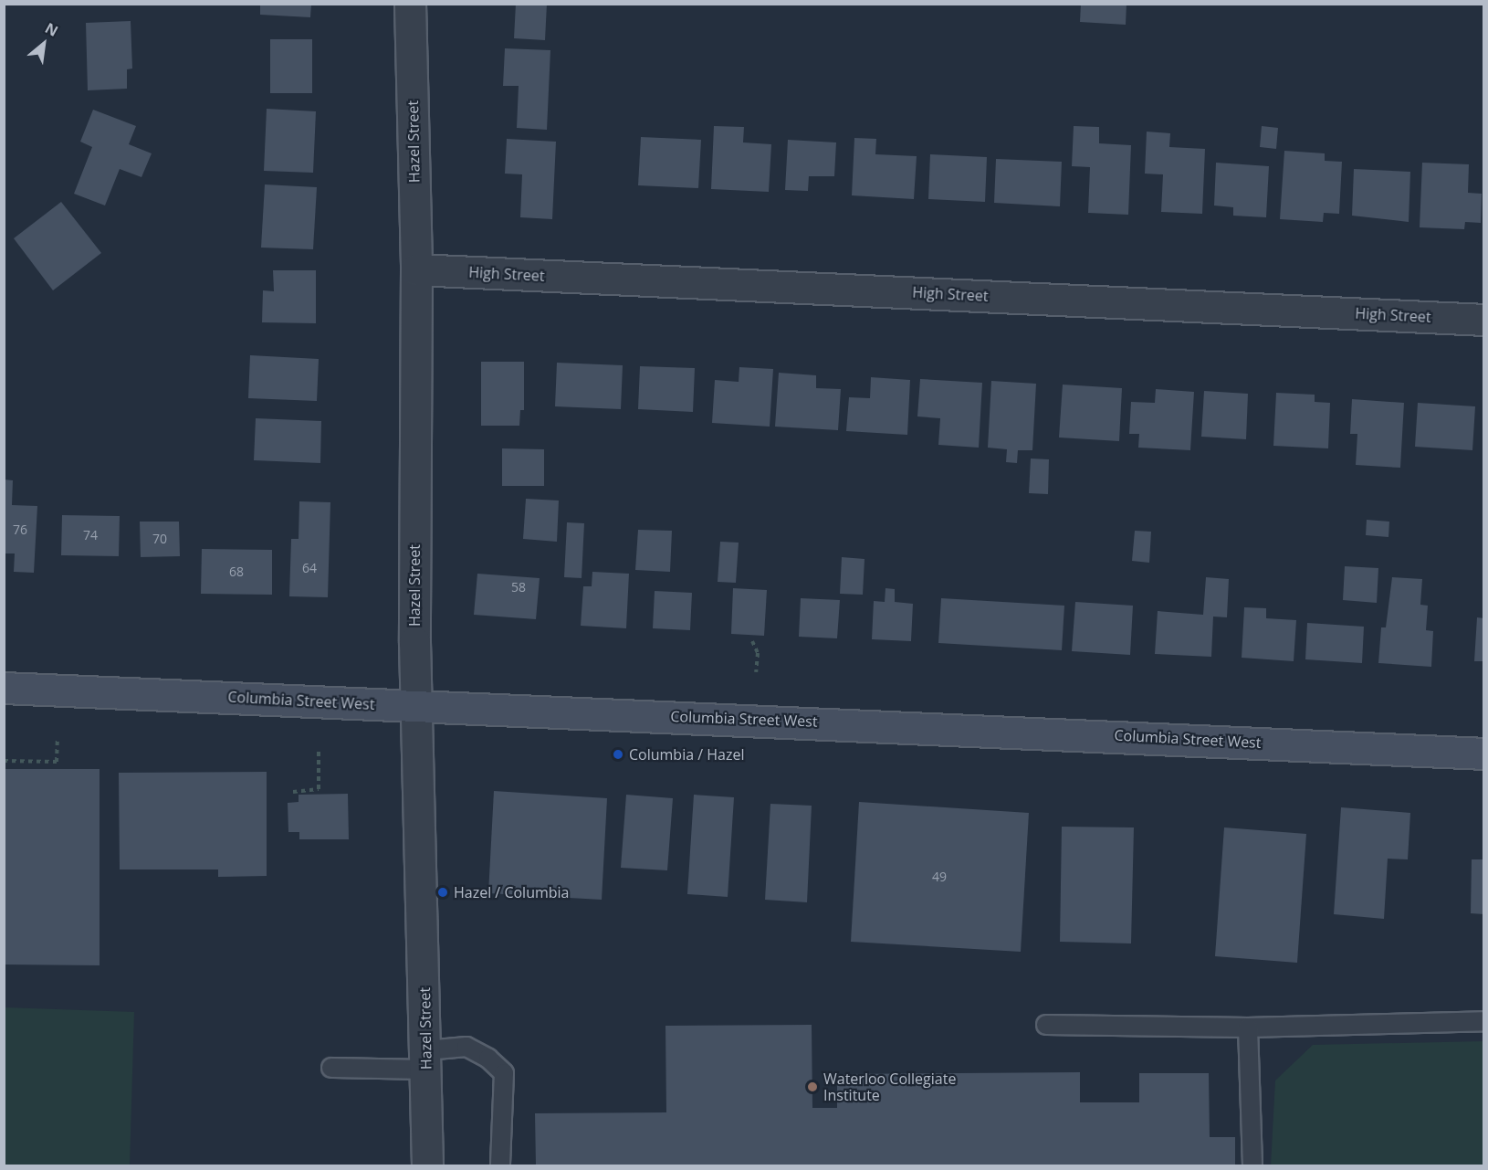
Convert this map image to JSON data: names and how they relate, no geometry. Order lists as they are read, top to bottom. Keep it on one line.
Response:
{"streets":{"main road":["Columbia Street West"],"street":["Hazel Street","High Street"]},"crossings":[["Hazel Street","High Street"],["Hazel Street","Columbia Street West"]],"places":["Columbia / Hazel","Hazel / Columbia","Waterloo Collegiate Institute"],"house_numbers":["76","74","70","64","68","58","49"],"north":"top right"}
